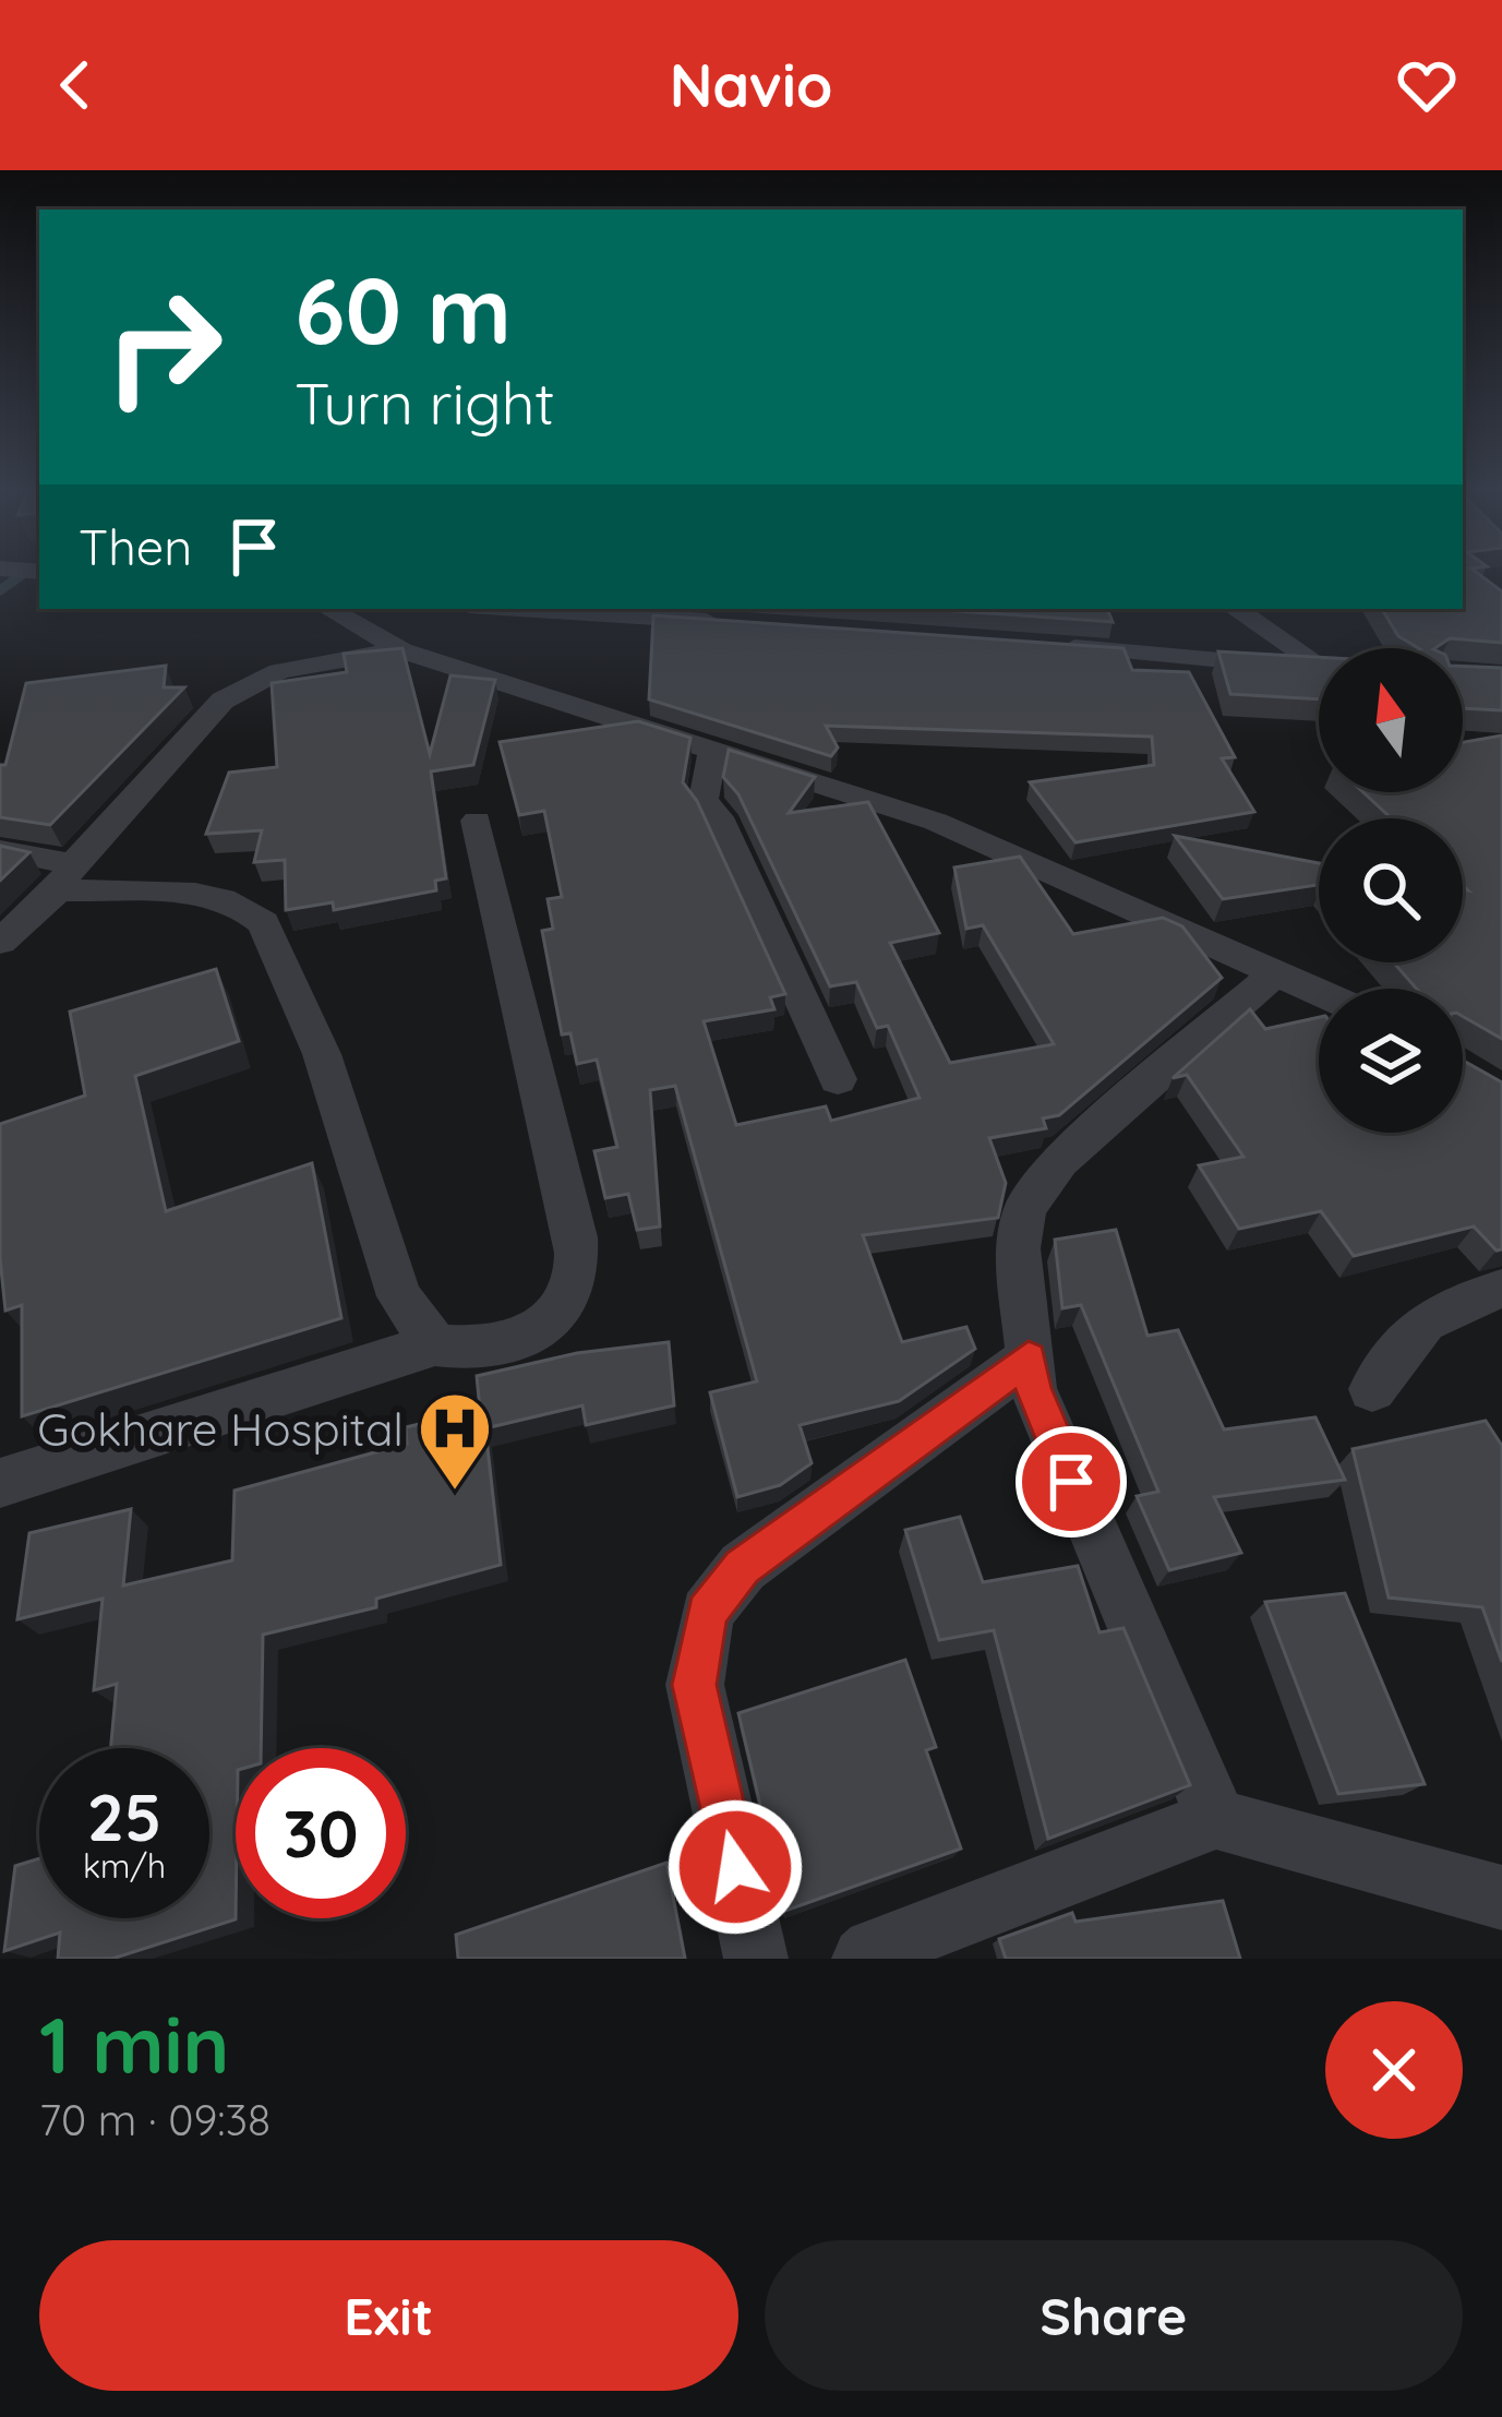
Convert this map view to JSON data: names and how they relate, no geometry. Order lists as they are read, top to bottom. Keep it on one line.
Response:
{"places":{"hospital":["Gokhare Hospital"]},"north":"top","page":{"header":"Navio","turn":["60 m","Turn right"],"then":"Then","speed":"25 km/h","limit":"30","heading":["1 min","70 m · 09:38"],"buttons":["Exit","Share"]}}
